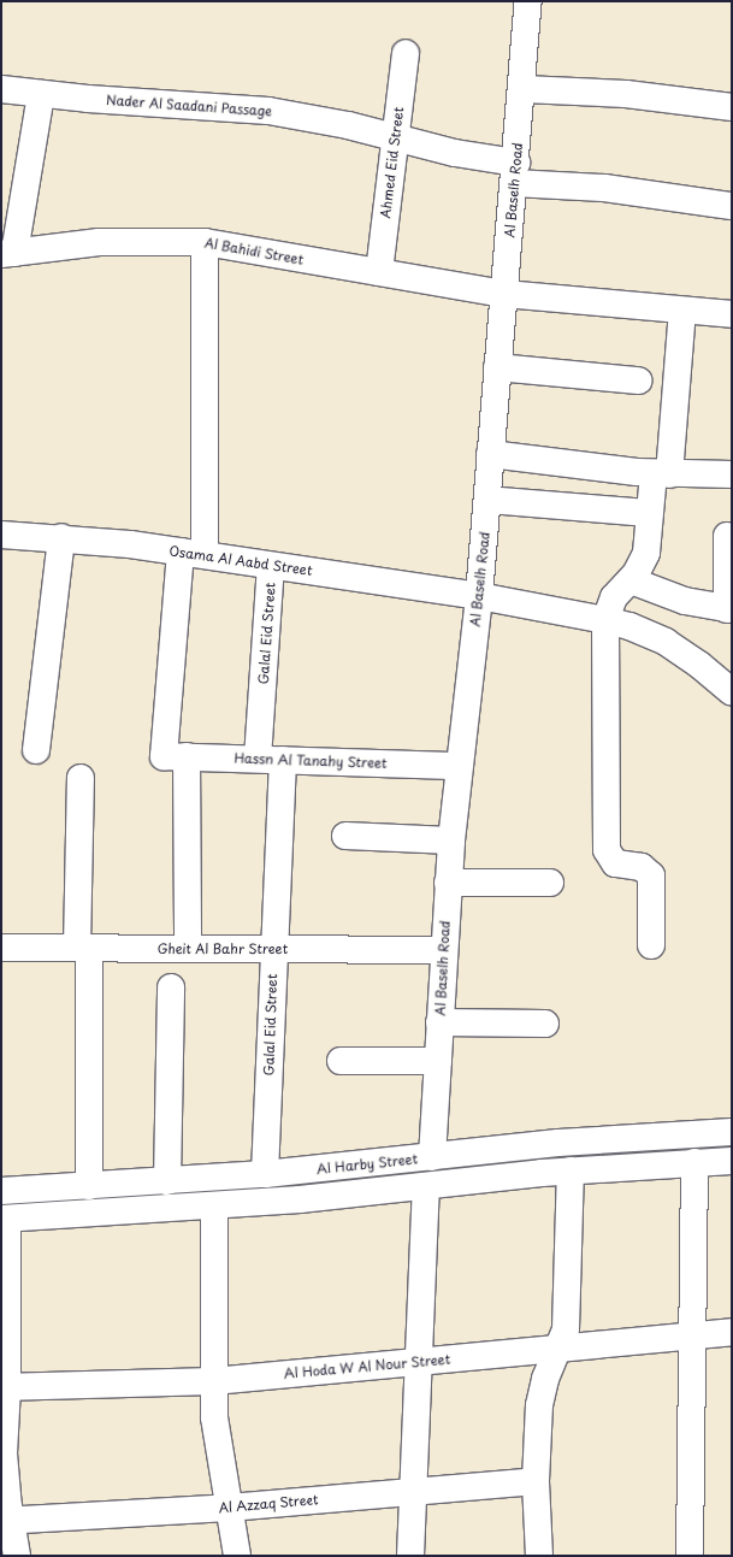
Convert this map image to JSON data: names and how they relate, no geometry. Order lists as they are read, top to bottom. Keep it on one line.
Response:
{"streets":{"street":["Nader Al Saadani Passage","Ahmed Eid Street","Al Baselh Road","Al Bahidi Street","Osama Al Aabd Street","Galal Eid Street","Hassn Al Tanahy Street","Gheit Al Bahr Street","Al Harby Street","Al Hoda W Al Nour Street","Al Azzaq Street"]},"crossings":[["Nader Al Saadani Passage","Ahmed Eid Street"],["Nader Al Saadani Passage","Al Baselh Road"],["Ahmed Eid Street","Al Bahidi Street"],["Al Baselh Road","Al Bahidi Street"],["Al Baselh Road","Osama Al Aabd Street"],["Al Baselh Road","Hassn Al Tanahy Street"],["Al Baselh Road","Gheit Al Bahr Street"],["Al Baselh Road","Al Harby Street"],["Osama Al Aabd Street","Galal Eid Street"],["Galal Eid Street","Hassn Al Tanahy Street"],["Galal Eid Street","Gheit Al Bahr Street"],["Galal Eid Street","Al Harby Street"]]}
